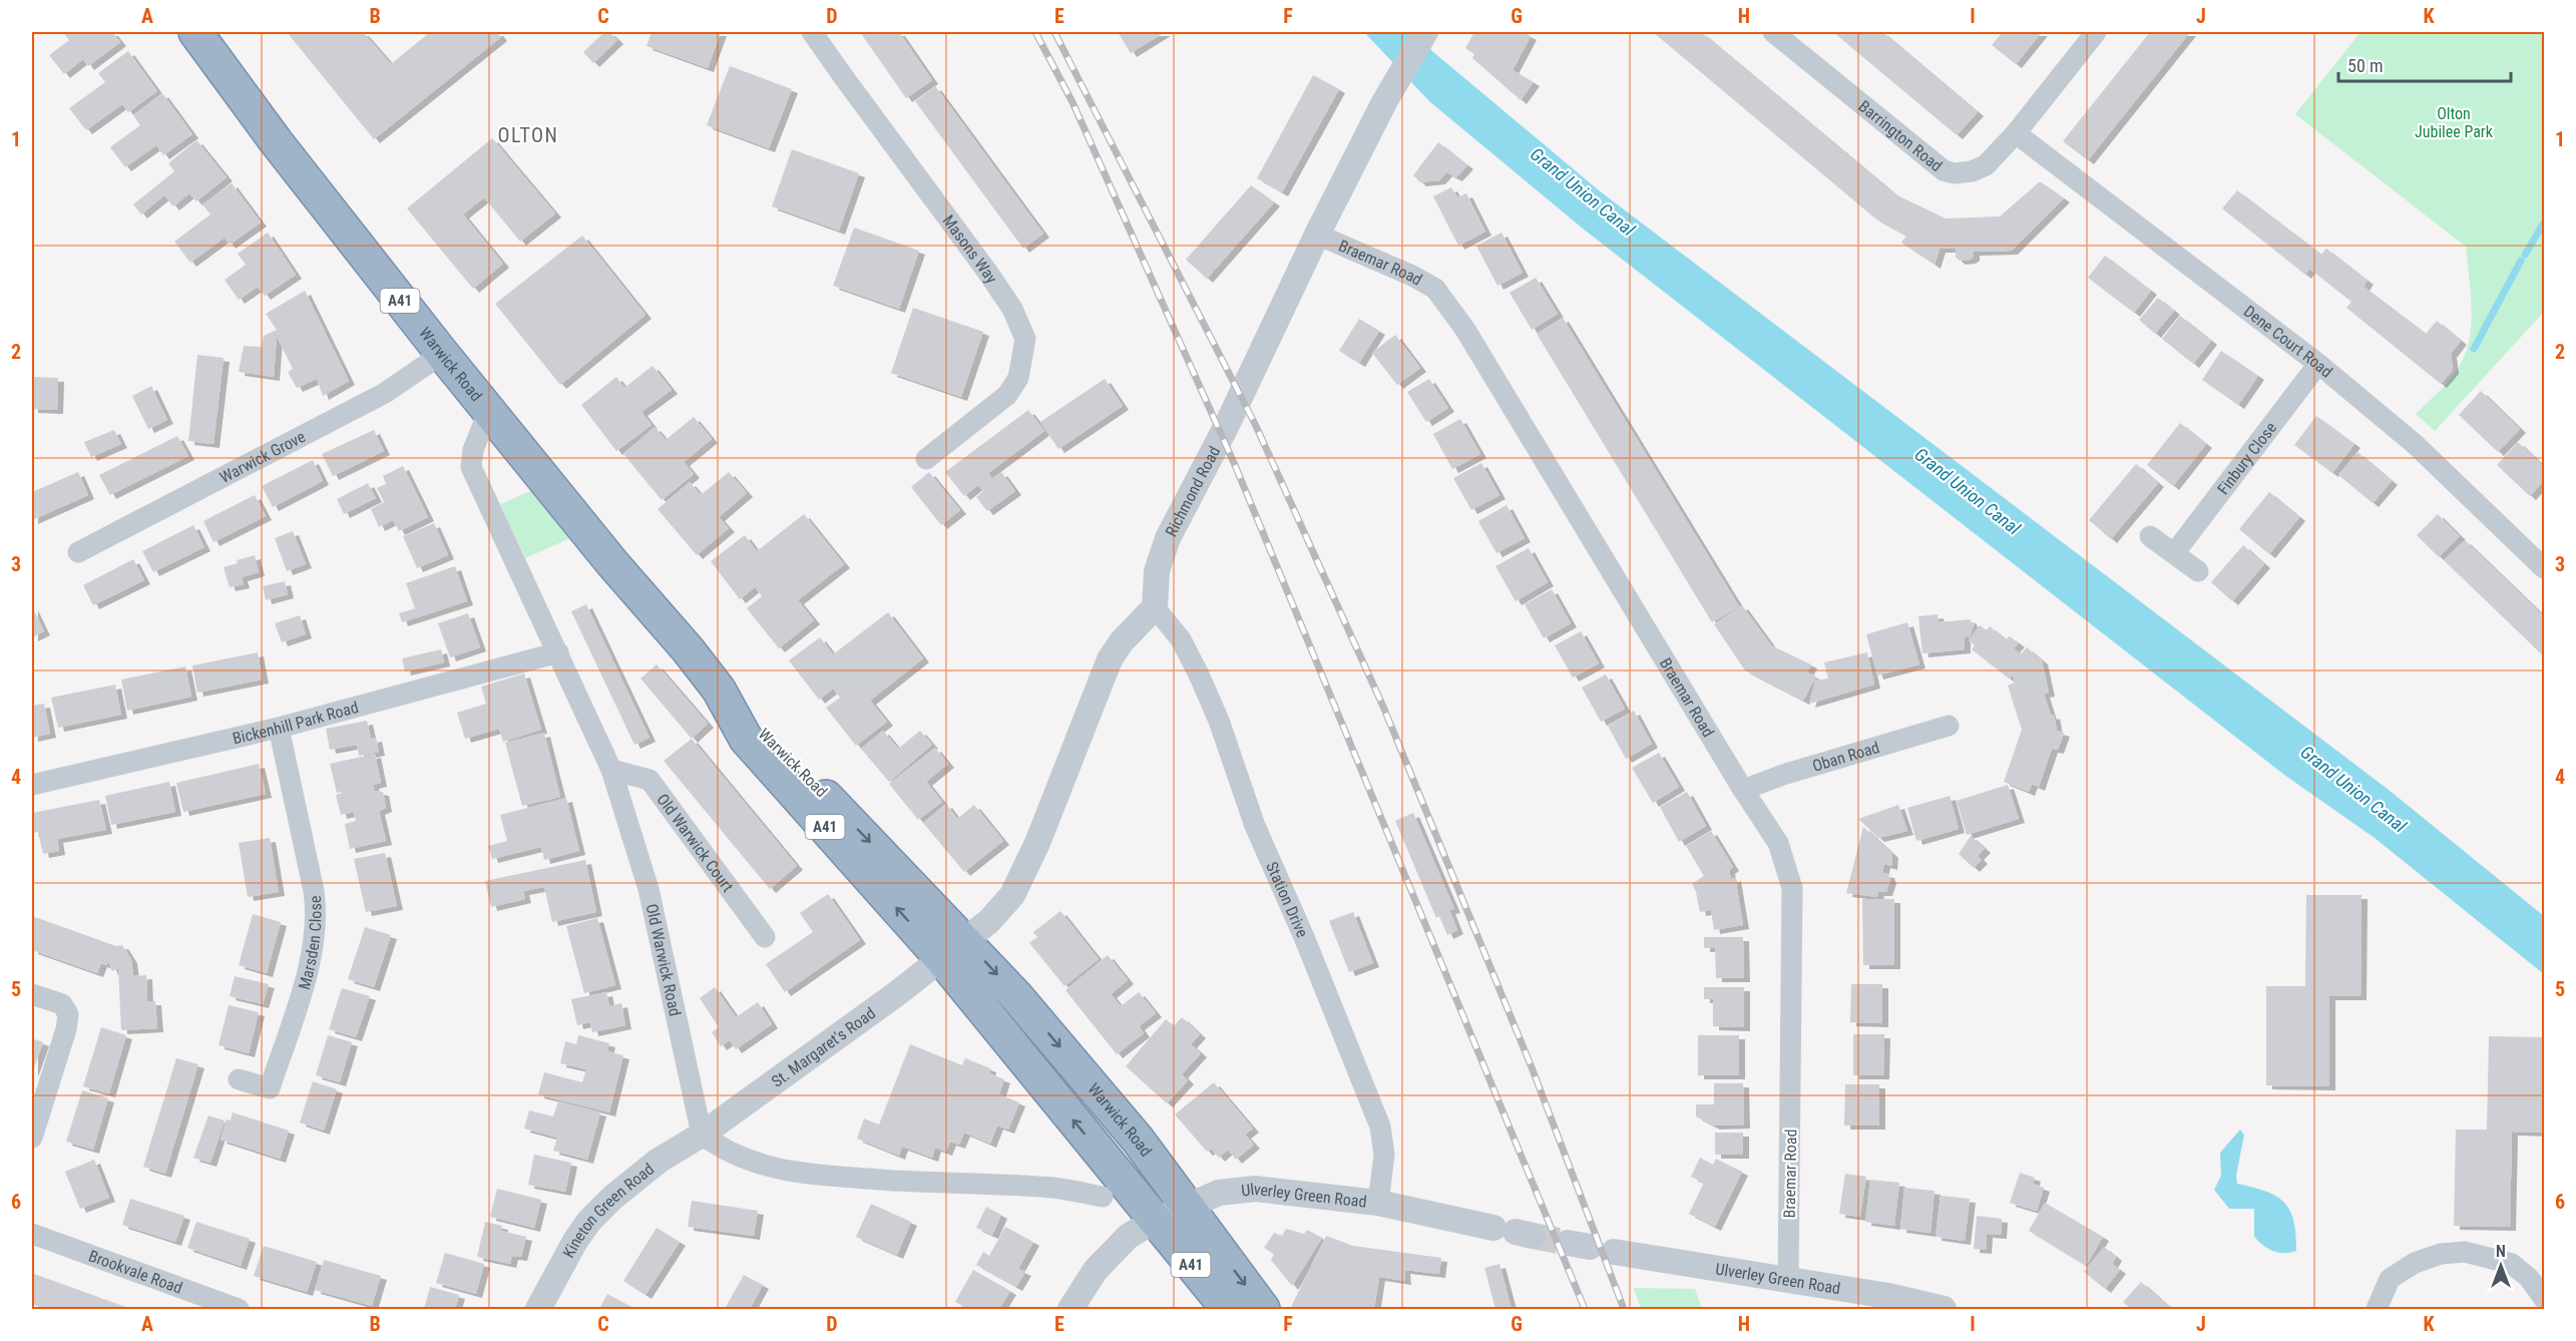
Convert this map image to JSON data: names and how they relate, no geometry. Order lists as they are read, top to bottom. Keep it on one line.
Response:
{"streets":{"highway":["A41","Warwick Road"],"street":["Barrington Road","Masons Way","Braemar Road","Dene Court Road","Warwick Grove","Finbury Close","Richmond Road","Bickenhill Park Road","Oban Road","Old Warwick Court","Station Drive","Marsden Close","Old Warwick Road","St. Margaret's Road","Ulverley Green Road","Kineton Green Road","Brookvale Road"]},"crossings":[["Barrington Road","Dene Court Road"],["Braemar Road","Richmond Road"],["Braemar Road","Oban Road"],["Braemar Road","Ulverley Green Road"],["Dene Court Road","Finbury Close"],["Warwick Road","Warwick Grove"],["Warwick Road","Old Warwick Road"],["Warwick Road","St. Margaret's Road"],["Warwick Road","Ulverley Green Road"],["Richmond Road","Station Drive"],["Bickenhill Park Road","Marsden Close"],["Bickenhill Park Road","Old Warwick Road"],["Old Warwick Court","Old Warwick Road"],["Station Drive","Ulverley Green Road"],["Old Warwick Road","St. Margaret's Road"],["Old Warwick Road","Kineton Green Road"],["St. Margaret's Road","Kineton Green Road"]],"districts":["OLTON"],"water":["Grand Union Canal"],"parks":["Olton Jubilee Park"],"scale_bar":"50 m","north":"top","grid":{"columns":["A","B","C","D","E","F","G","H","I","J","K"],"rows":["1","2","3","4","5","6"]}}
